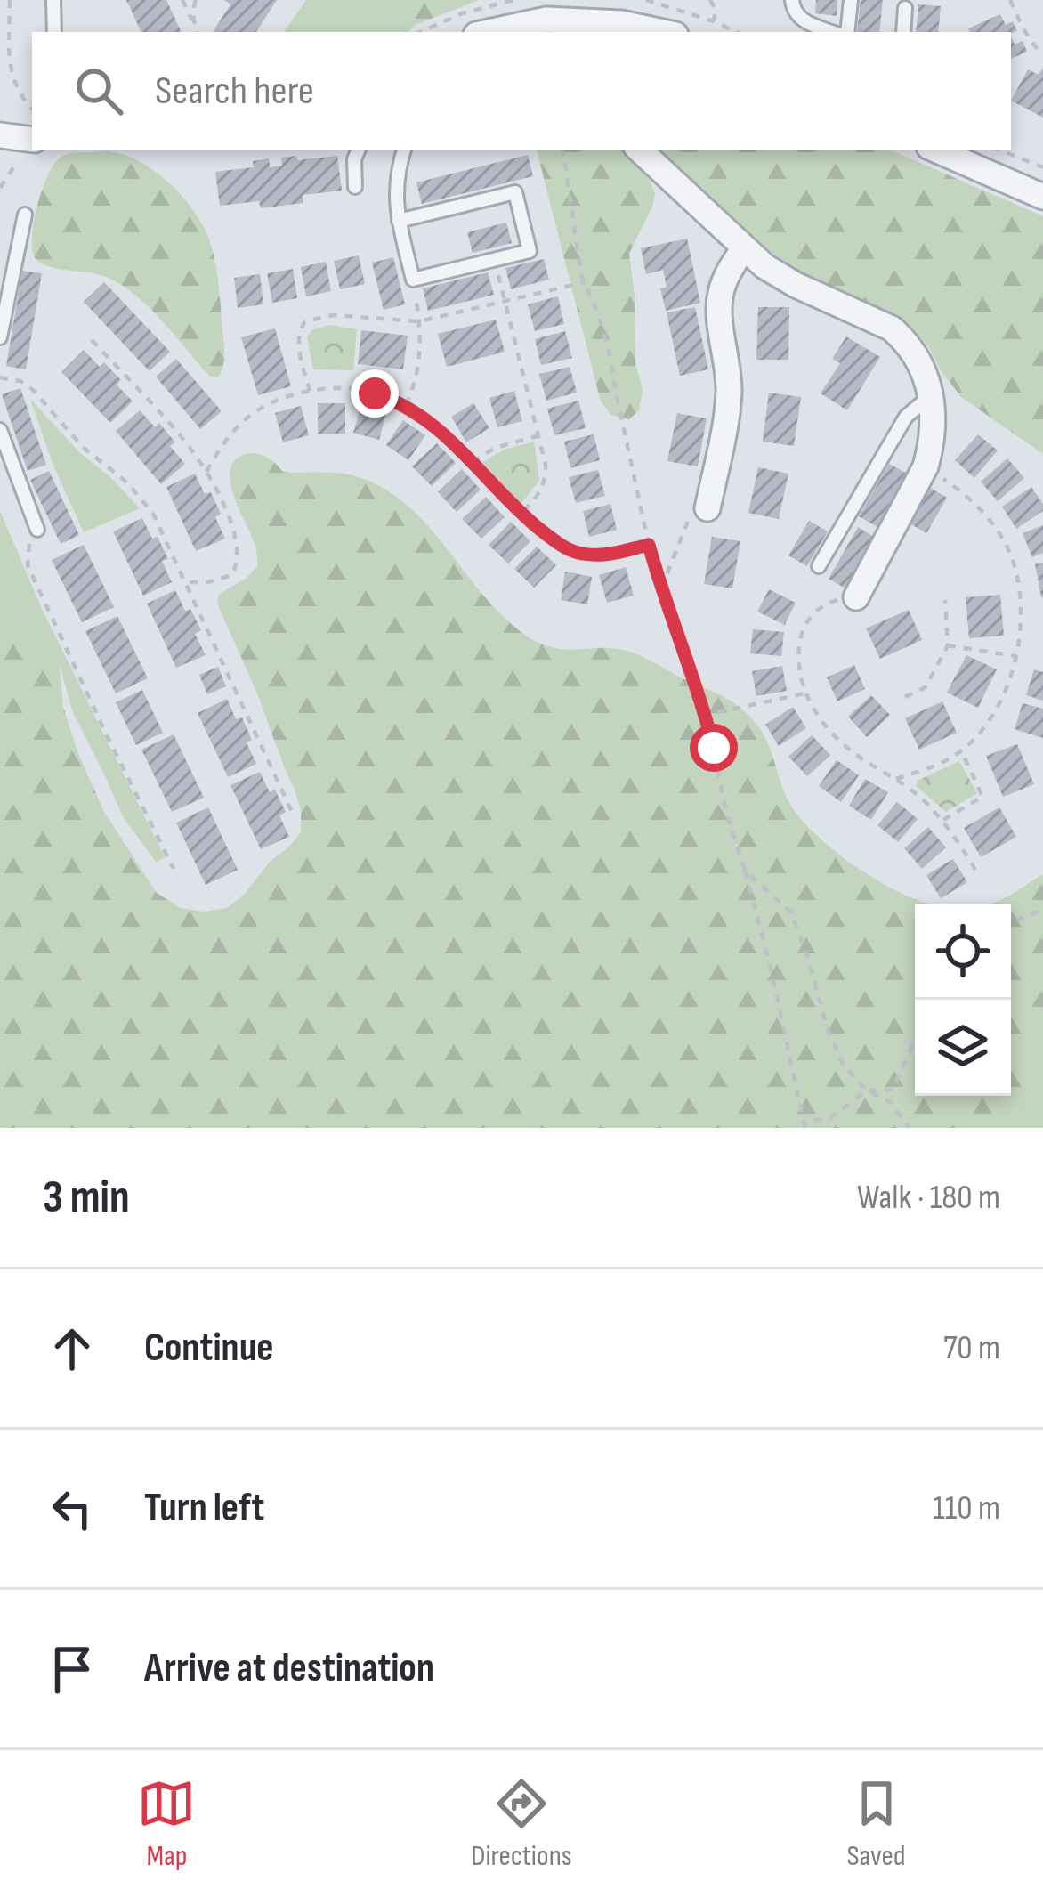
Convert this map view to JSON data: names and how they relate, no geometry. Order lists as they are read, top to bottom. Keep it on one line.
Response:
{"page":{"search":"Search here","heading":["3 min","Walk · 180 m"],"list":[["Continue","70 m"],["Turn left","110 m"],"Arrive at destination"],"nav":["Map","Directions","Saved"]}}
